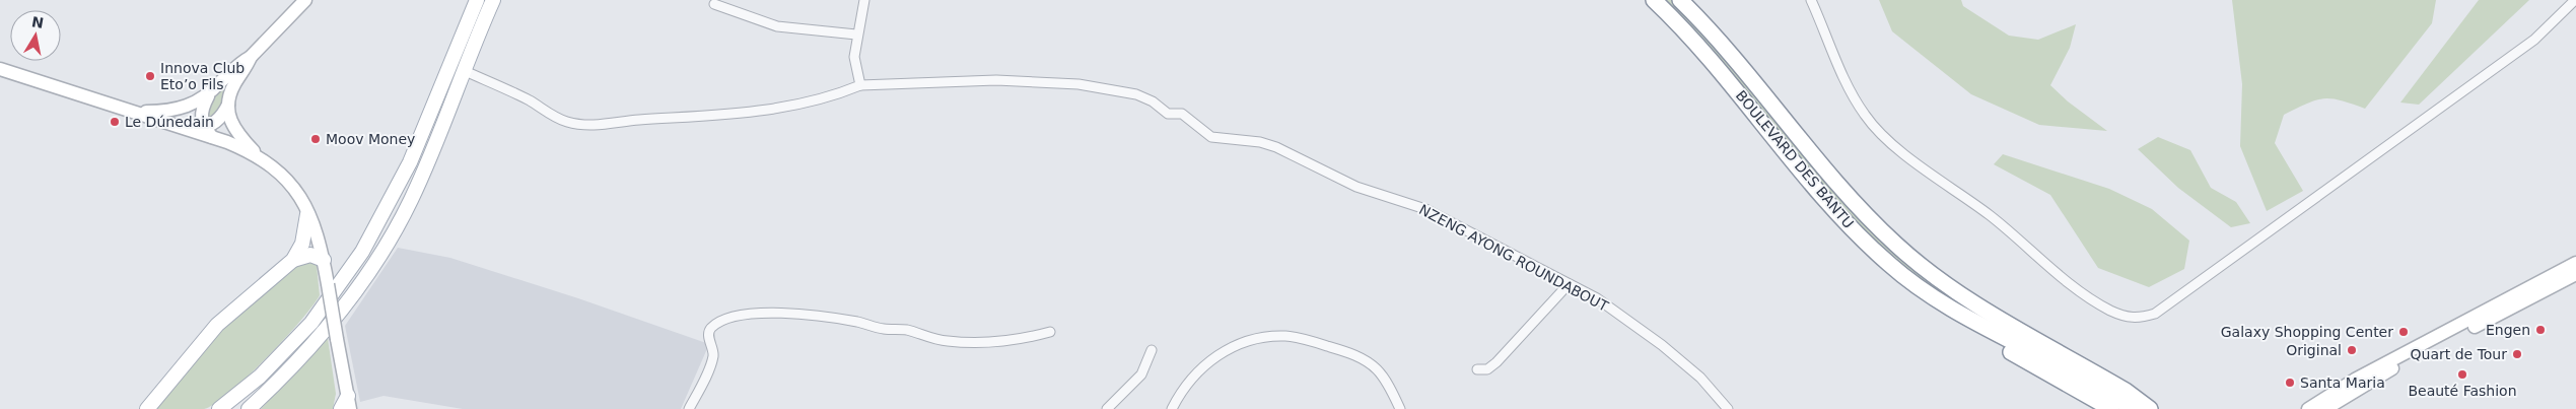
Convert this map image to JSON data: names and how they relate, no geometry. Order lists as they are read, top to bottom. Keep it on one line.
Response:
{"streets":{"highway":["BOULEVARD DES BANTU"],"street":["NZENG AYONG ROUNDABOUT"]},"places":["Innova Club Eto’o Fils","Le Dúnedain","Moov Money","Engen","Galaxy Shopping Center","Original","Quart de Tour","Beauté Fashion","Santa Maria"],"north":"top"}
